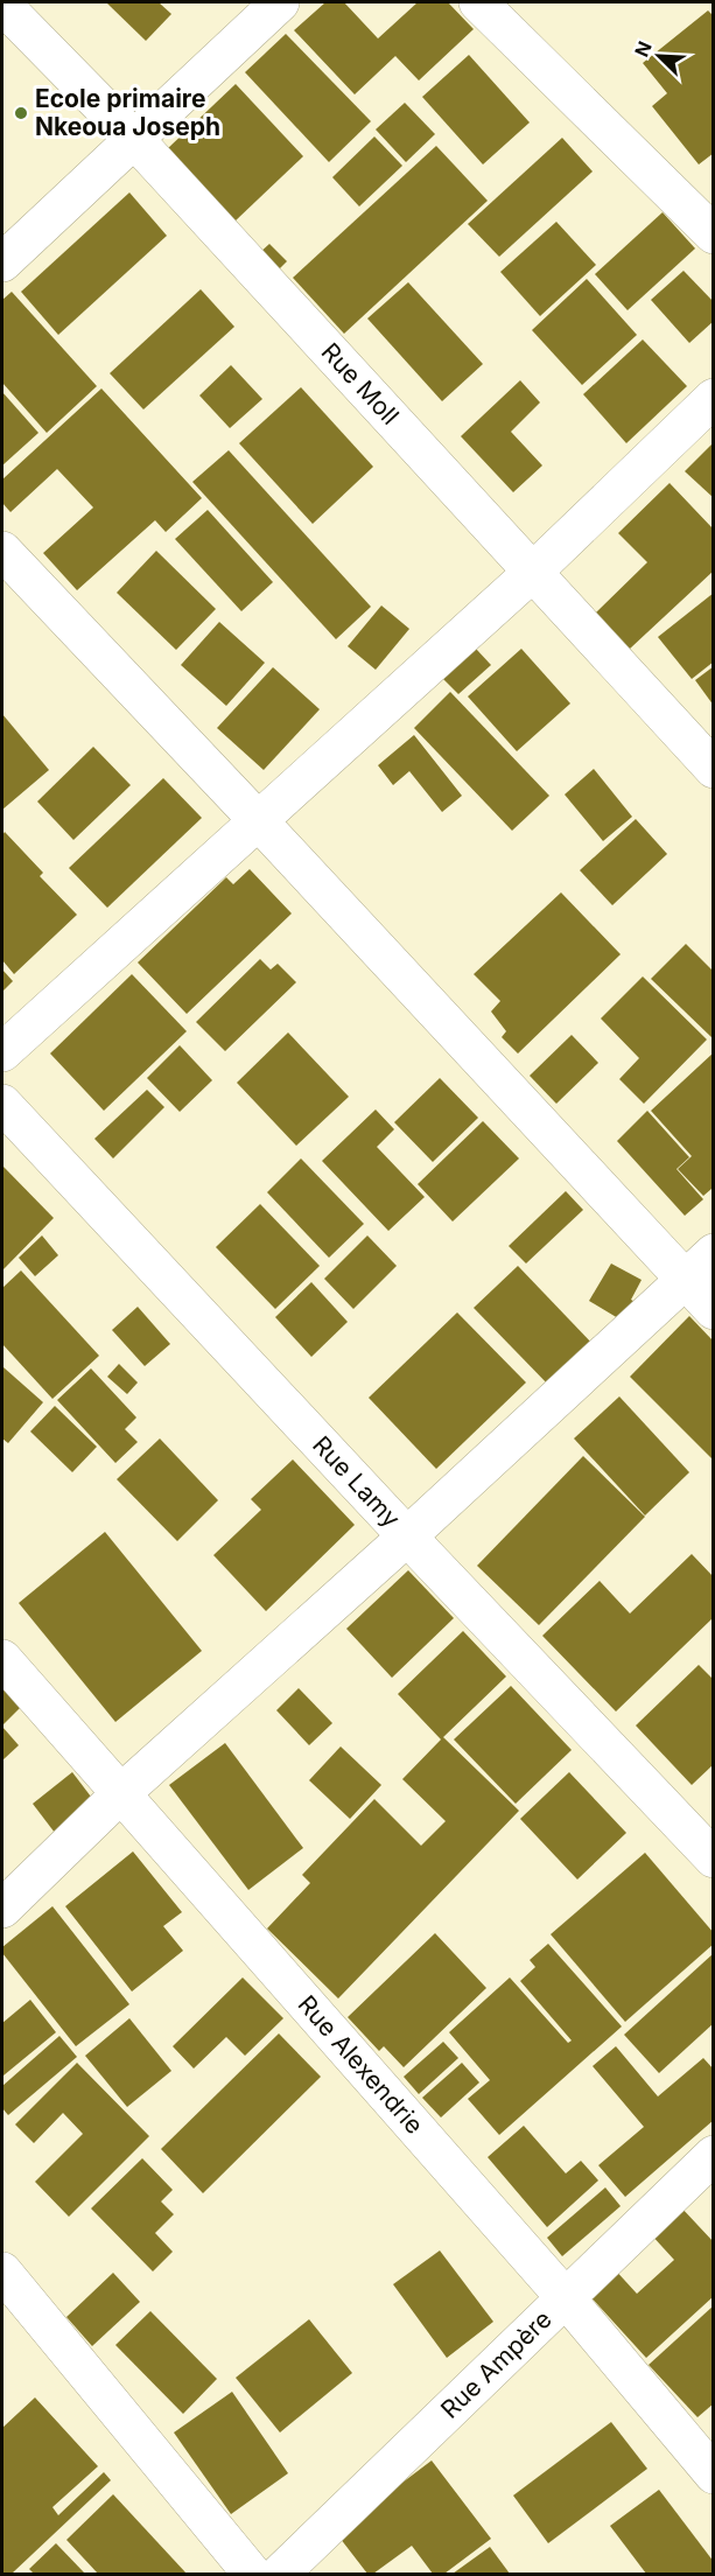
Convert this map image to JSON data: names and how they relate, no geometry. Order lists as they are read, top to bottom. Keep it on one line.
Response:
{"streets":{"street":["Rue Moll","Rue Lamy","Rue Alexendrie","Rue Ampère"]},"crossings":[["Rue Alexendrie","Rue Ampère"]],"places":["Ecole primaire Nkeoua Joseph"],"north":"top left"}
